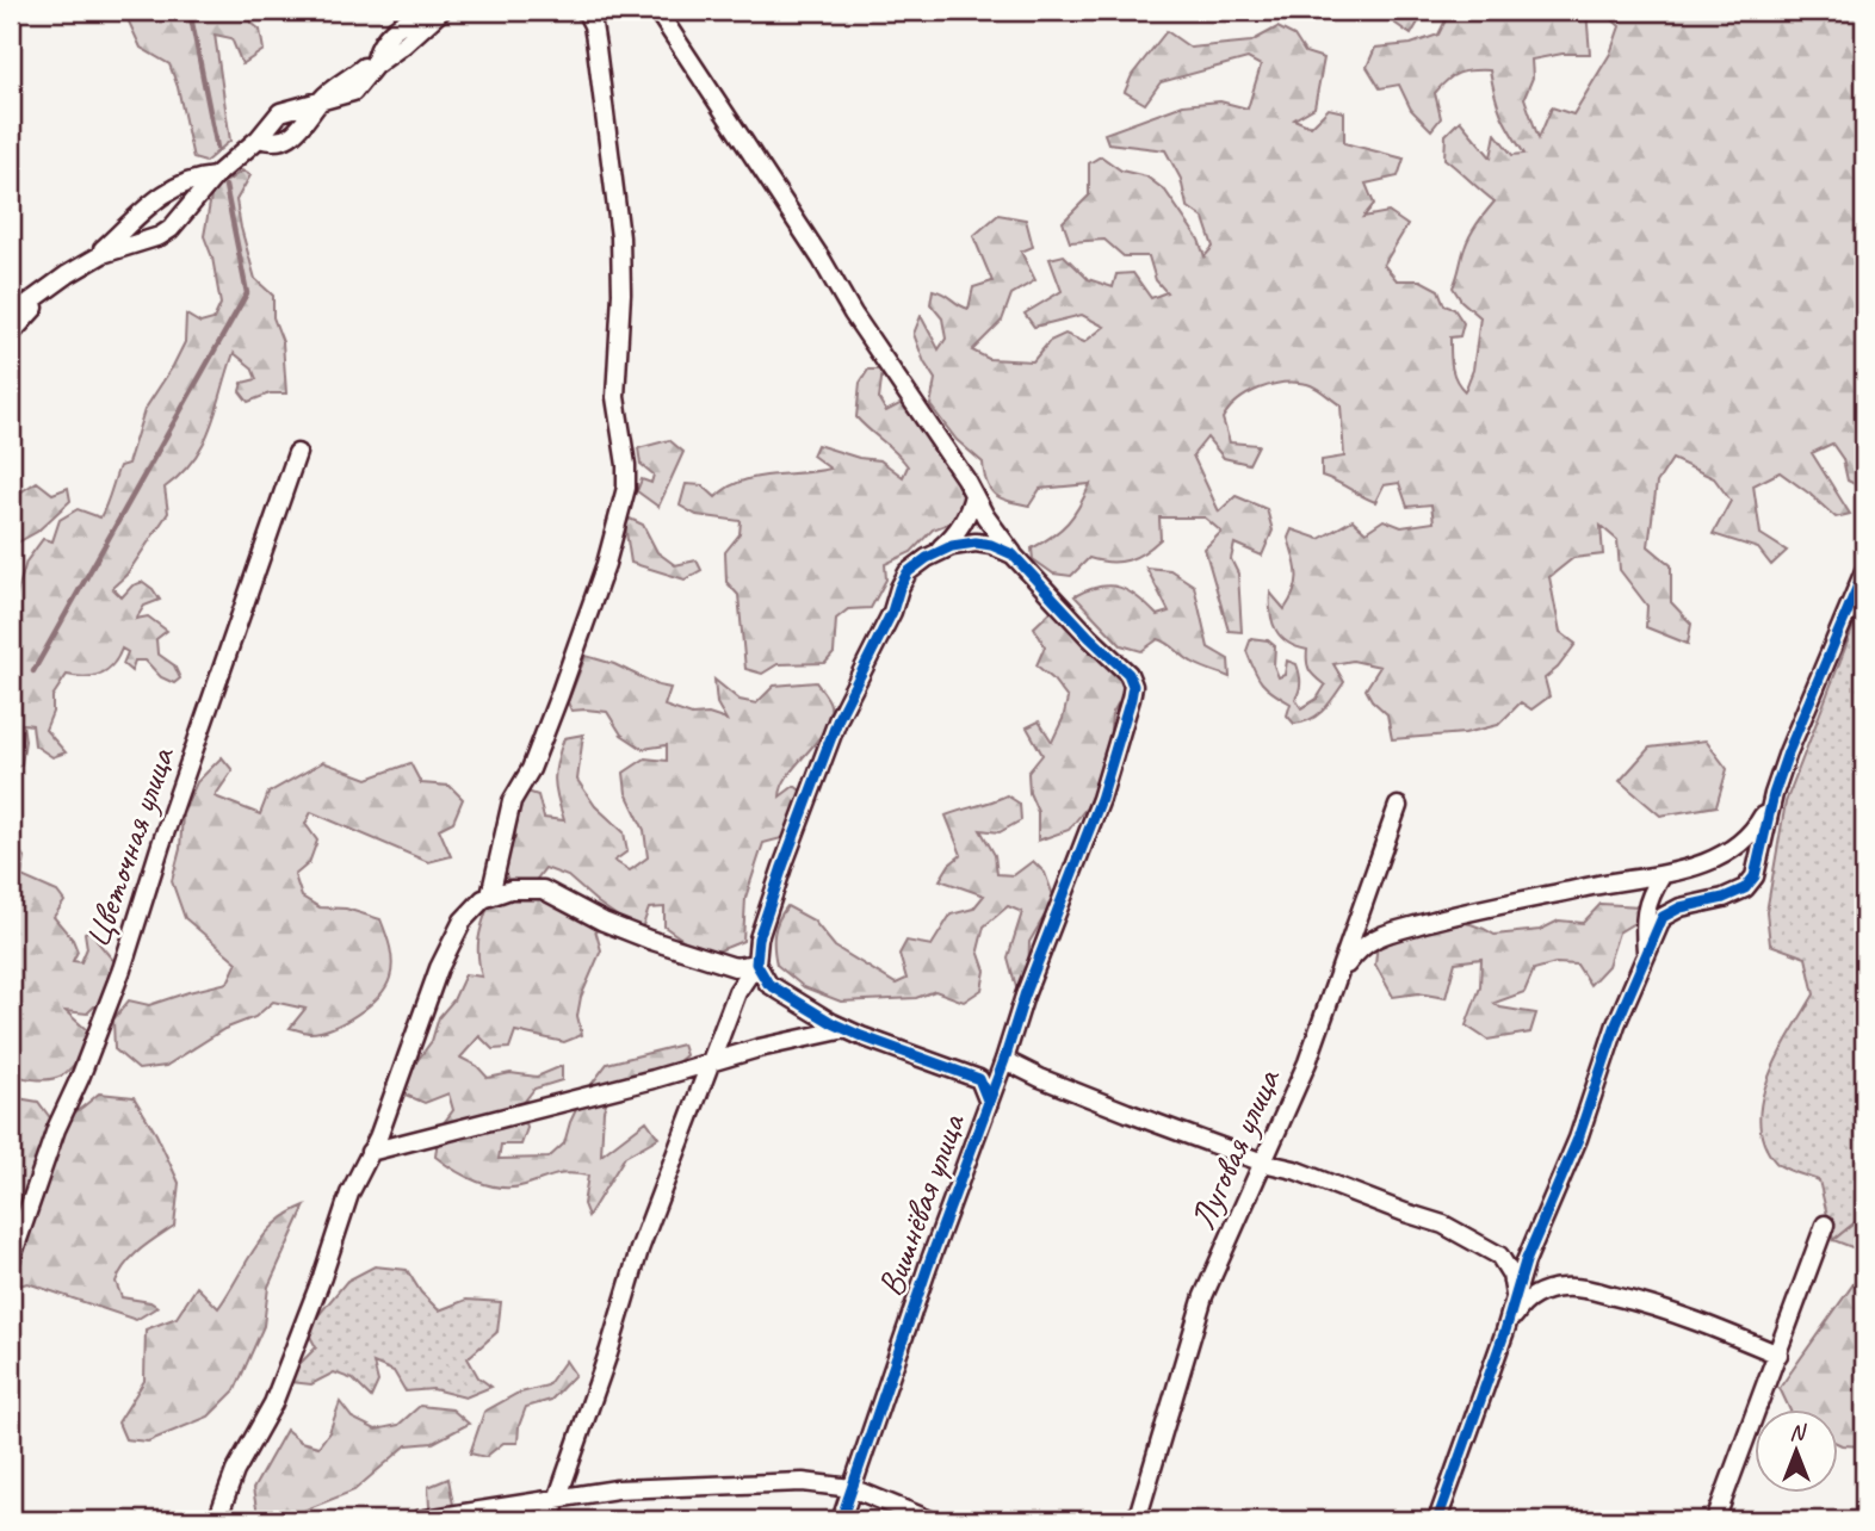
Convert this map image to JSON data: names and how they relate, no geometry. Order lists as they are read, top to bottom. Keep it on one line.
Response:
{"streets":{"street":["Цветочная улица","Луговая улица","Вишнёвая улица"]},"north":"top"}
